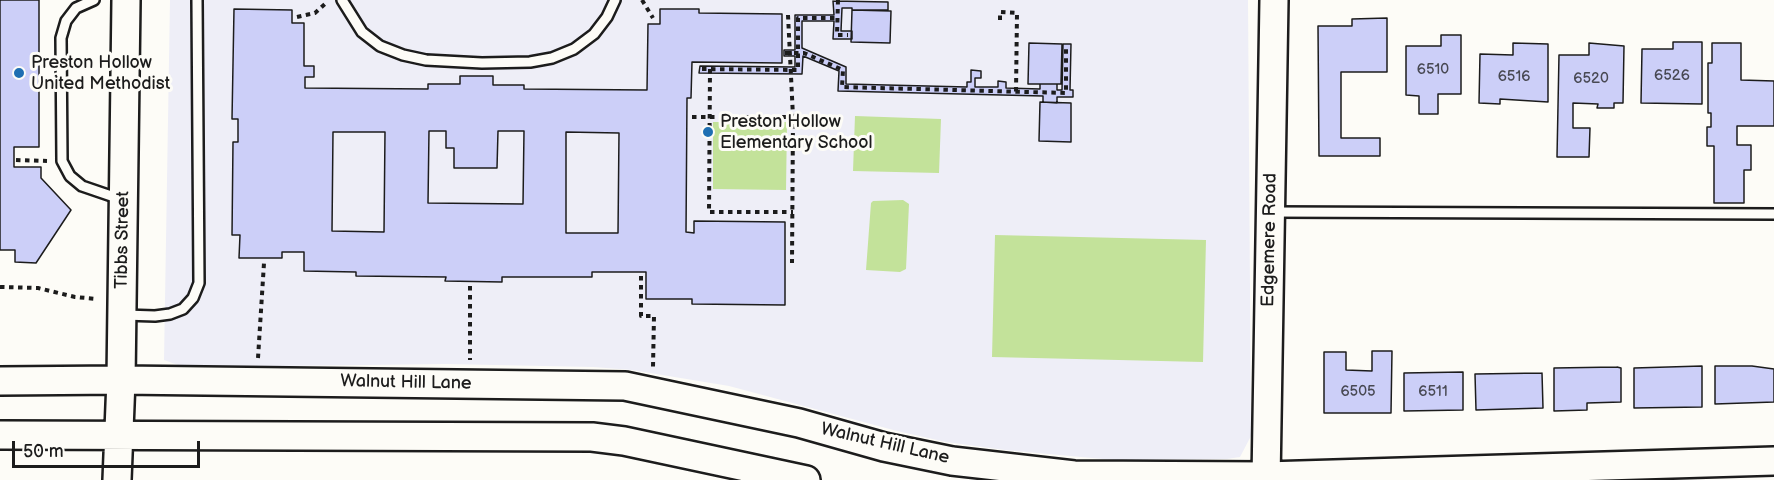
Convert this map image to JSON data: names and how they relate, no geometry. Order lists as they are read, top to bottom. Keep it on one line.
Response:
{"streets":{"main road":["Tibbs Street","Edgemere Road","Walnut Hill Lane"]},"crossings":[["Tibbs Street","Walnut Hill Lane"],["Edgemere Road","Walnut Hill Lane"]],"places":["Preston Hollow United Methodist","Preston Hollow Elementary School"],"house_numbers":["6510","6526","6516","6520","6505","6511"],"scale_bar":"50 m"}
